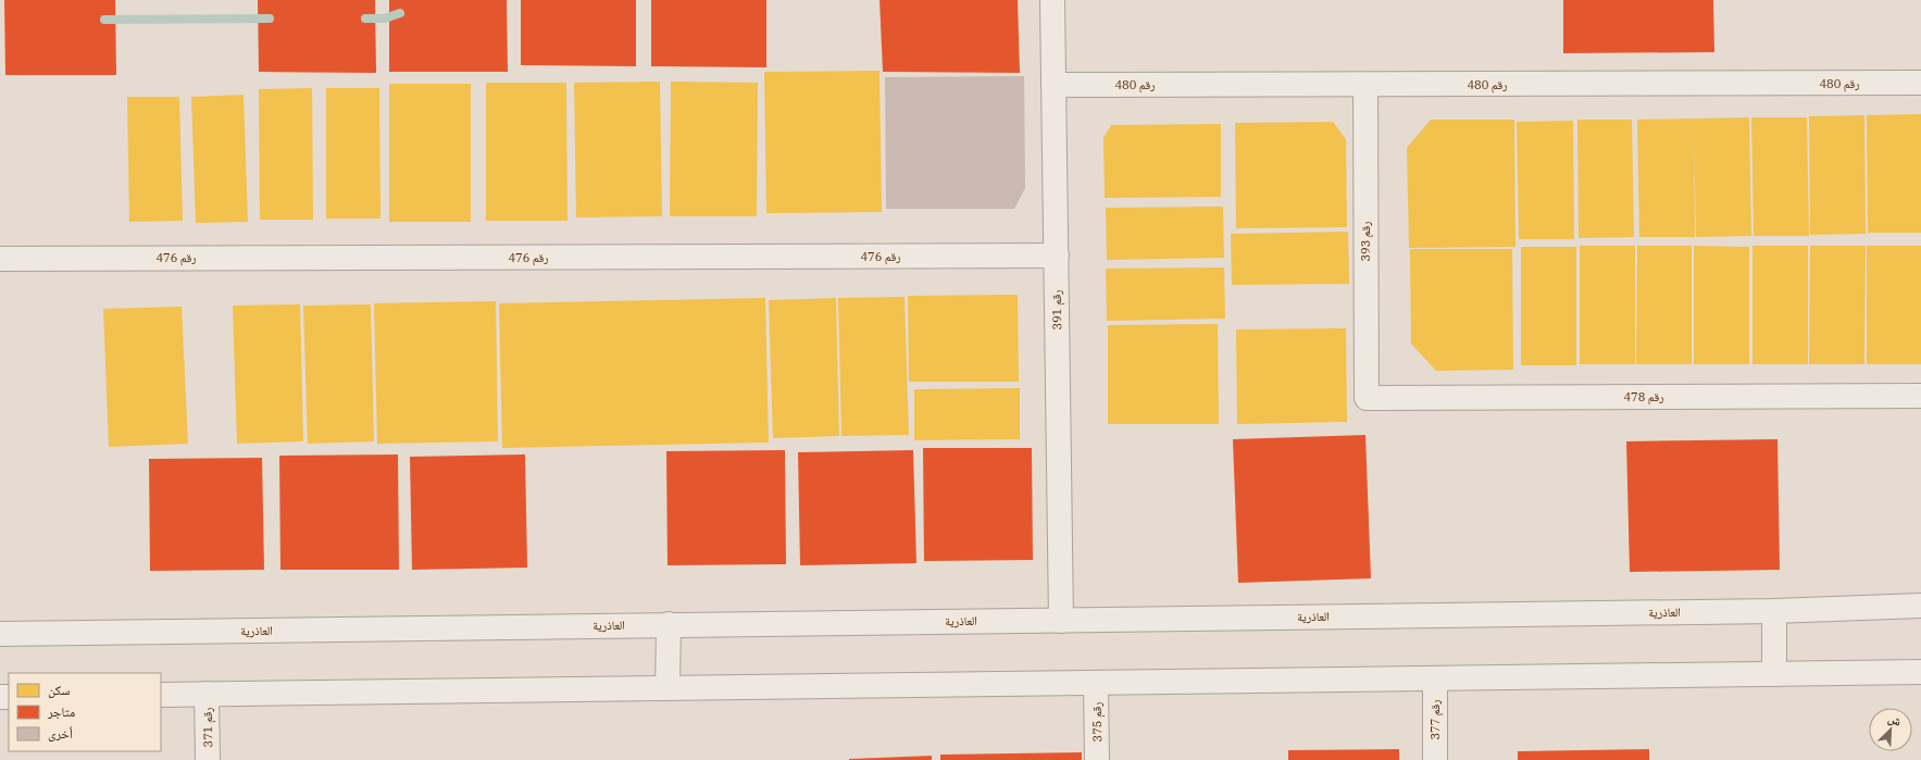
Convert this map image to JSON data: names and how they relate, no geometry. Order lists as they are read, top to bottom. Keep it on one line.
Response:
{"streets":{"street":["رقم 480","رقم 393","رقم 476","رقم 391","رقم 478","العاذرية","رقم 377","رقم 375","رقم 371"]},"crossings":[["رقم 480","رقم 393"],["رقم 480","رقم 391"],["رقم 393","رقم 478"],["رقم 476","رقم 391"],["رقم 391","العاذرية"]],"legend":["سكن","متاجر","أخرى"],"north":"top right"}
